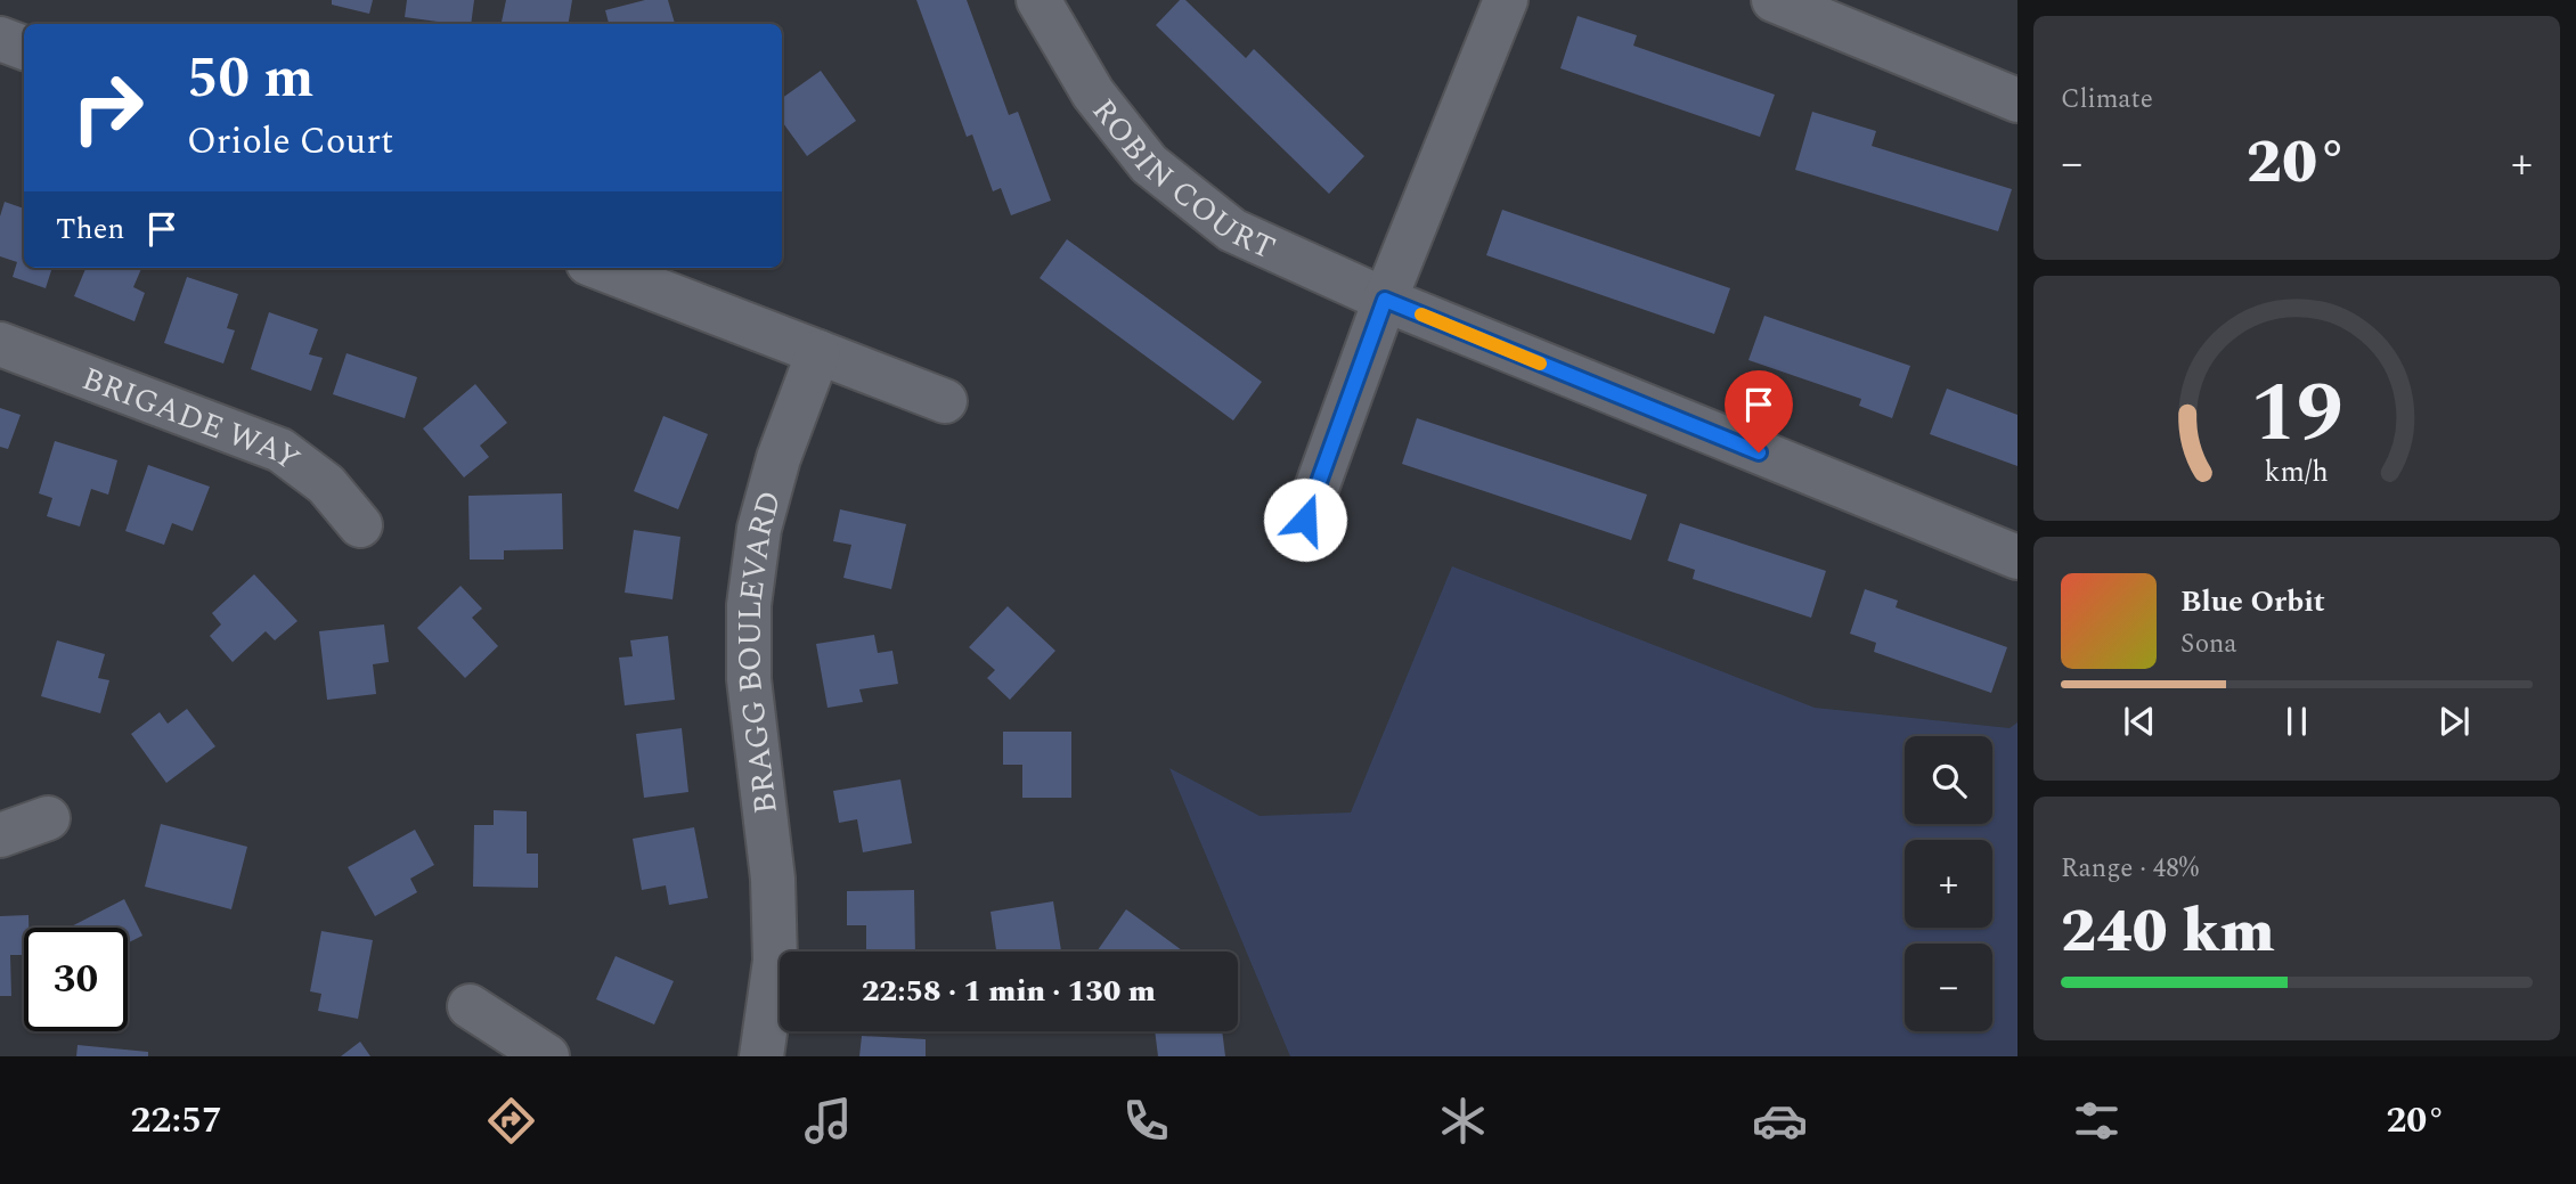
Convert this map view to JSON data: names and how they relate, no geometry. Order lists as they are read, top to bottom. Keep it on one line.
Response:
{"streets":{"street":["ROBIN COURT","BRIGADE WAY","BRAGG BOULEVARD"]},"page":{"tile":["Climate",["Range · 48%","240 km"]],"turn":["50 m","Oriole Court"],"heat":["−","20°","+"],"then":"Then","song":["Blue Orbit","Sona"],"map_buttons":["+","−"],"limit":"30","trip":"22:58 · 1 min · 130 m","tabs":["22:57","20°"],"gauge":["19","km/h"]}}
